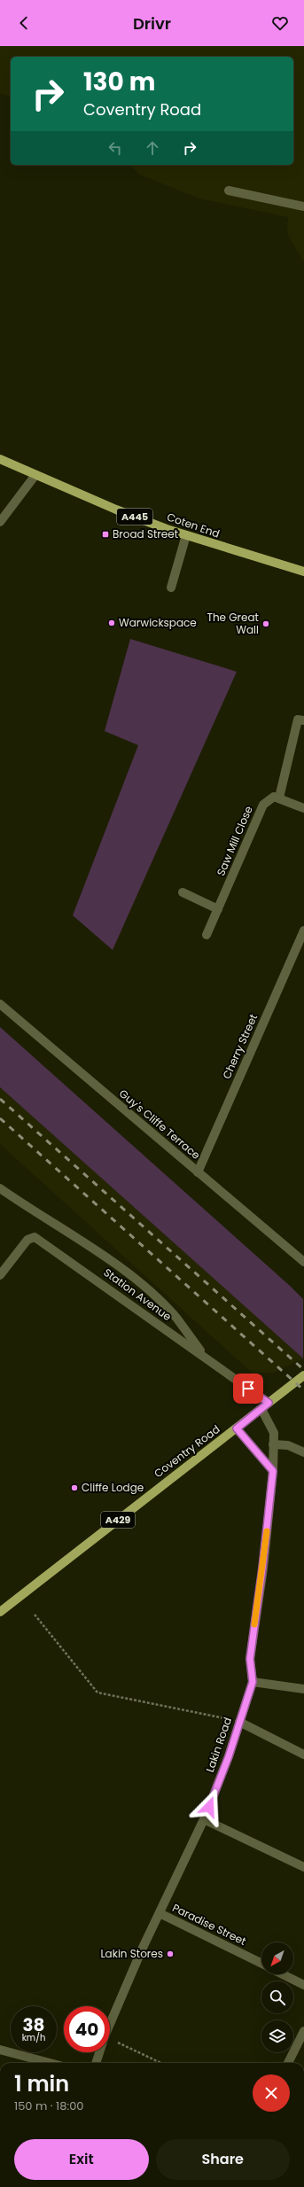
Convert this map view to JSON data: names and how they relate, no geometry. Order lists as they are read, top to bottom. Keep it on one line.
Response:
{"streets":{"main road":["A445","Coten End","Coventry Road","A429"],"street":["Saw Mill Close","Cherry Street","Guy's Cliffe Terrace","Station Avenue","Lakin Road","Paradise Street"]},"crossings":[["Cherry Street","Guy's Cliffe Terrace"],["Station Avenue","Coventry Road"],["Coventry Road","Lakin Road"],["Lakin Road","Paradise Street"]],"places":{"transit":["Broad Street"],"other":["Warwickspace","The Great Wall","Cliffe Lodge","Lakin Stores"]},"north":"bottom left","page":{"header":"Drivr","turn":["130 m","Coventry Road"],"speed":"38 km/h","limit":"40","heading":["1 min","150 m · 18:00"],"buttons":["Exit","Share"]}}
